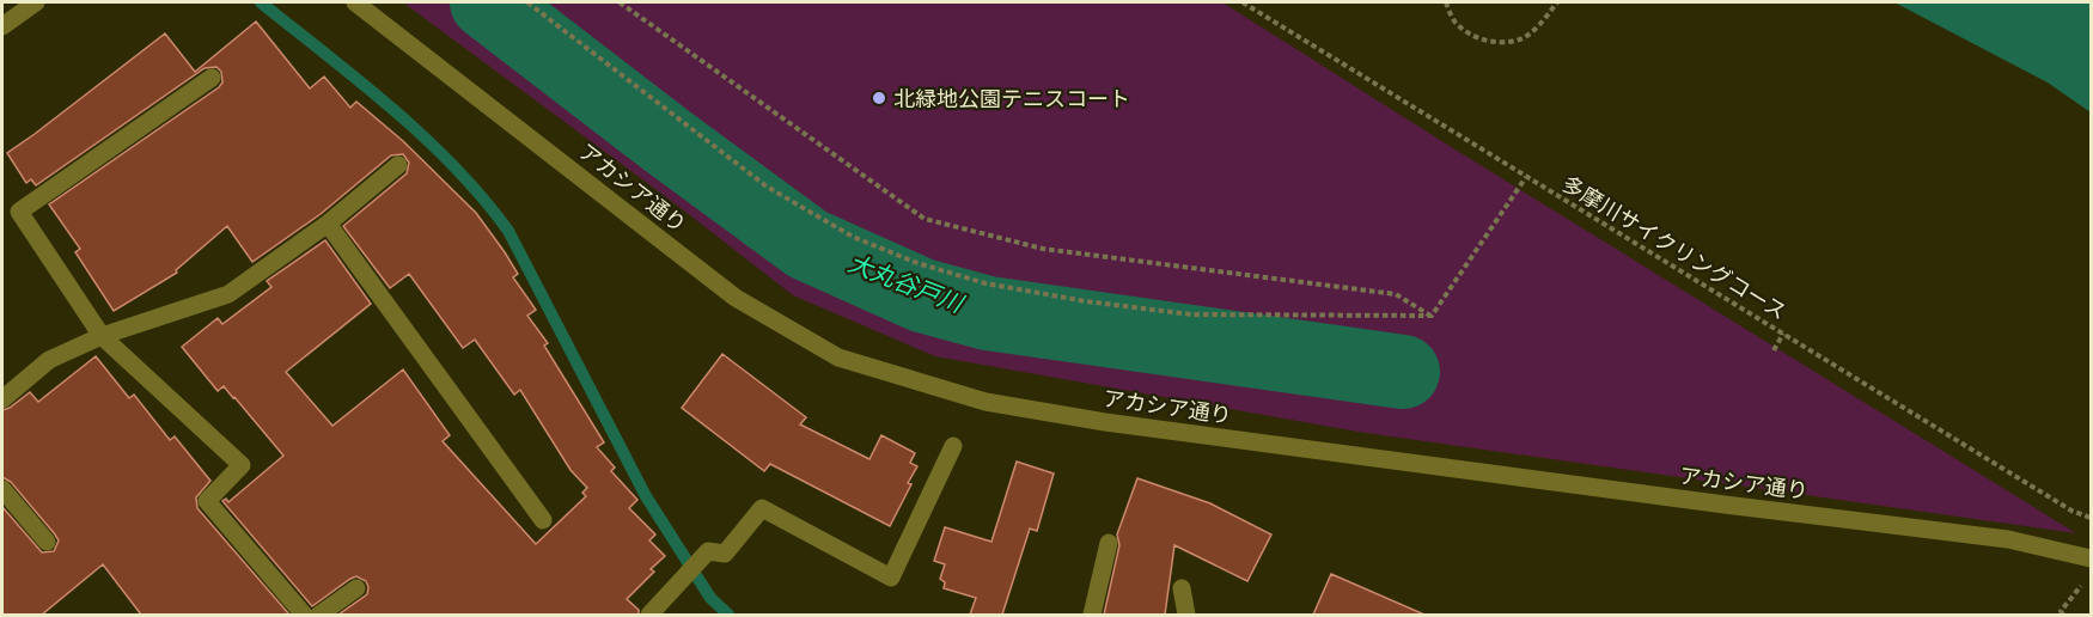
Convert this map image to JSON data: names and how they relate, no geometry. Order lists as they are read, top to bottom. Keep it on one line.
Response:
{"streets":{"street":["アカシア通り"],"path":["多摩川サイクリングコース"]},"water":["大丸谷戸川"],"places":["北緑地公園テニスコート"]}
